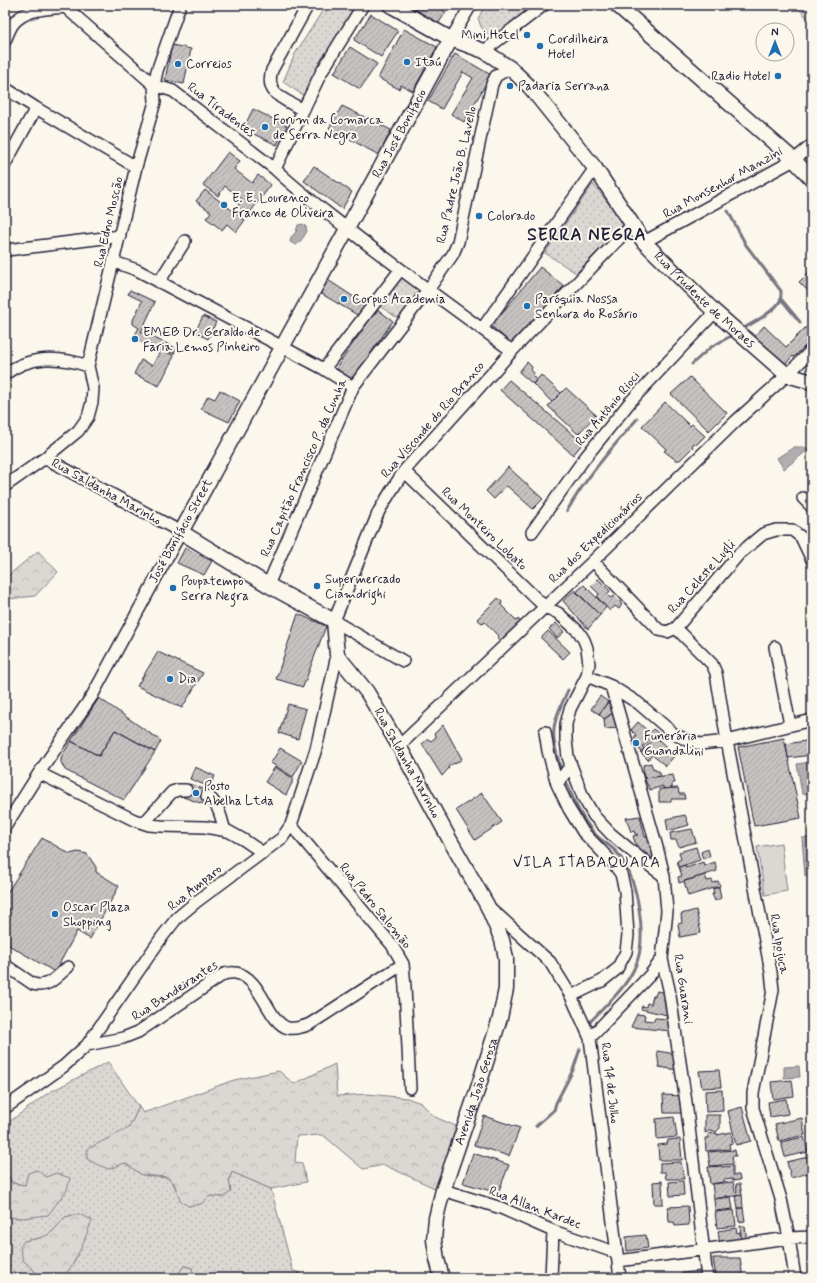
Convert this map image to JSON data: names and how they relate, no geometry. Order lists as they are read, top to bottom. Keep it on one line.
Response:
{"streets":{"main road":["Rua José Bonifácio","Rua Prudente de Moraes","Rua Saldanha Marinho","José Bonifácio Street","Avenida João Gerosa"],"street":["Rua Tiradentes","Rua Padre João B. Lavello","Rua Monsenhor Manzini","Rua Edno Moscão","Rua Antônio Rioci","Rua Visconde do Rio Branco","Rua Capitão Francisco P. da Cunha","Rua Monteiro Lobato","Rua dos Expedicionários","Rua Celeste Lugli","Rua Amparo","Rua Pedro Salomão","Rua Ipojuca","Rua Guarani","Rua Bandeirantes","Rua 14 de Julho","Rua Allan Kardec"]},"crossings":[["Rua Tiradentes","Rua José Bonifácio"],["Rua Tiradentes","Rua Padre João B. Lavello"],["Rua Tiradentes","Rua Edno Moscão"],["Rua Tiradentes","Rua Capitão Francisco P. da Cunha"],["Rua Tiradentes","José Bonifácio Street"],["Rua José Bonifácio","Rua Prudente de Moraes"],["Rua José Bonifácio","José Bonifácio Street"],["Rua Padre João B. Lavello","Rua Prudente de Moraes"],["Rua Padre João B. Lavello","Rua Capitão Francisco P. da Cunha"],["Rua Monsenhor Manzini","Rua Prudente de Moraes"],["Rua Prudente de Moraes","Rua Antônio Rioci"],["Rua Prudente de Moraes","Rua Visconde do Rio Branco"],["Rua Prudente de Moraes","Rua dos Expedicionários"],["Rua Visconde do Rio Branco","Rua Saldanha Marinho"],["Rua Visconde do Rio Branco","Rua Monteiro Lobato"],["Rua Capitão Francisco P. da Cunha","Rua Saldanha Marinho"],["Rua Saldanha Marinho","José Bonifácio Street"],["Rua Saldanha Marinho","Rua dos Expedicionários"],["Rua Saldanha Marinho","Rua Amparo"],["Rua Saldanha Marinho","Rua 14 de Julho"],["Rua Saldanha Marinho","Avenida João Gerosa"],["Rua Monteiro Lobato","Rua dos Expedicionários"],["Rua Celeste Lugli","Rua Ipojuca"],["Rua Amparo","Rua Pedro Salomão"],["Rua Amparo","Rua Bandeirantes"],["Rua Pedro Salomão","Rua Bandeirantes"],["Rua 14 de Julho","Avenida João Gerosa"],["Rua 14 de Julho","Rua Allan Kardec"],["Avenida João Gerosa","Rua Allan Kardec"]],"districts":["SERRA NEGRA","VILA ITABAQUARA"],"places":["Mini Hotel","Cordilheira Hotel","Itaú","Correios","Radio Hotel","Padaria Serrana","Forum da Comarca de Serra Negra","E. E. Lourenco Franco de Oliveira","Colorado","Corpus Academia","Paróquia Nossa Senhora do Rosário","EMEB Dr. Geraldo de Faria Lemos Pinheiro","Supermercado Ciamdrighi","Poupatempo Serra Negra","Dia","Funerária Guandalini","Posto Abelha Ltda","Oscar Plaza Shopping"],"north":"top"}
